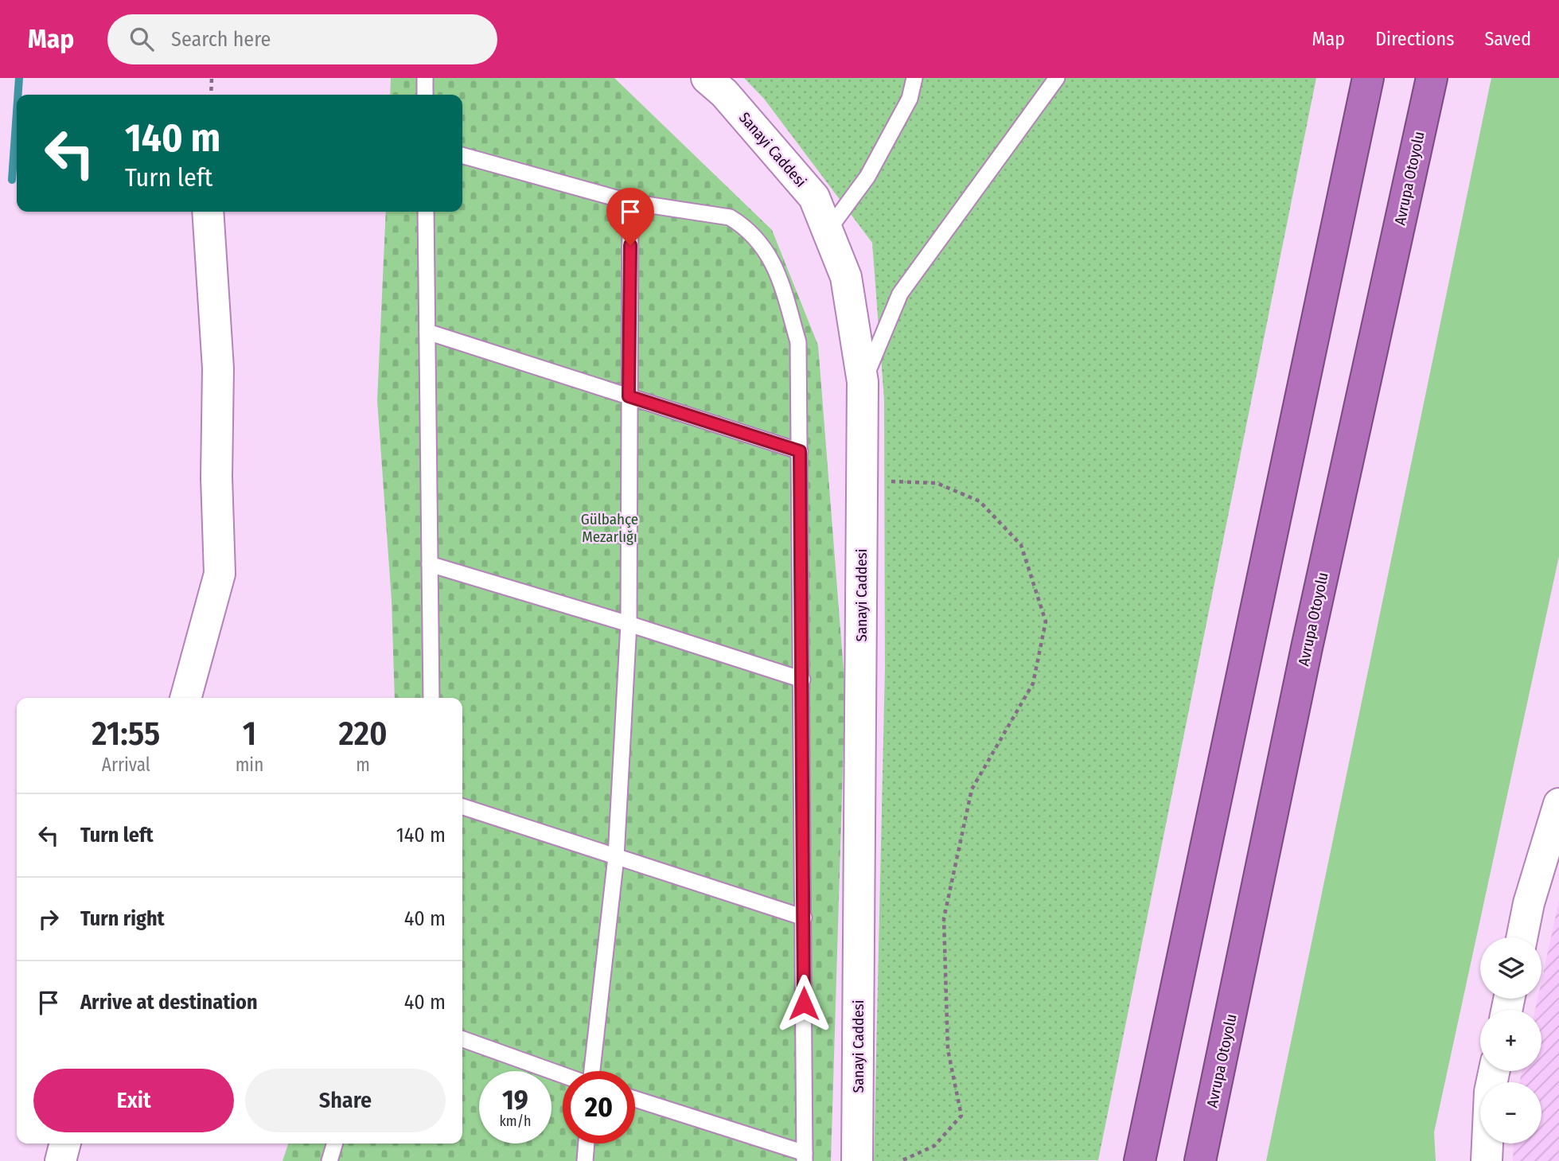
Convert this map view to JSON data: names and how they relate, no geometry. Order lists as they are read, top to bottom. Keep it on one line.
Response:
{"streets":{"highway":["Avrupa Otoyolu"],"street":["Sanayi Caddesi"]},"parks":["Gülbahçe Mezarlığı"],"page":{"header":"Map","search":"Search here","nav":["Map","Directions","Saved"],"turn":["140 m","Turn left"],"eta":["21:55","Arrival","1","min","220","m"],"list":[{"name":"Turn left","value":"140 m"},{"name":"Turn right","value":"40 m"},{"name":"Arrive at destination","value":"40 m"}],"map_buttons":["+","−"],"buttons":["Exit","Share"],"speed":"19 km/h","limit":"20"}}
